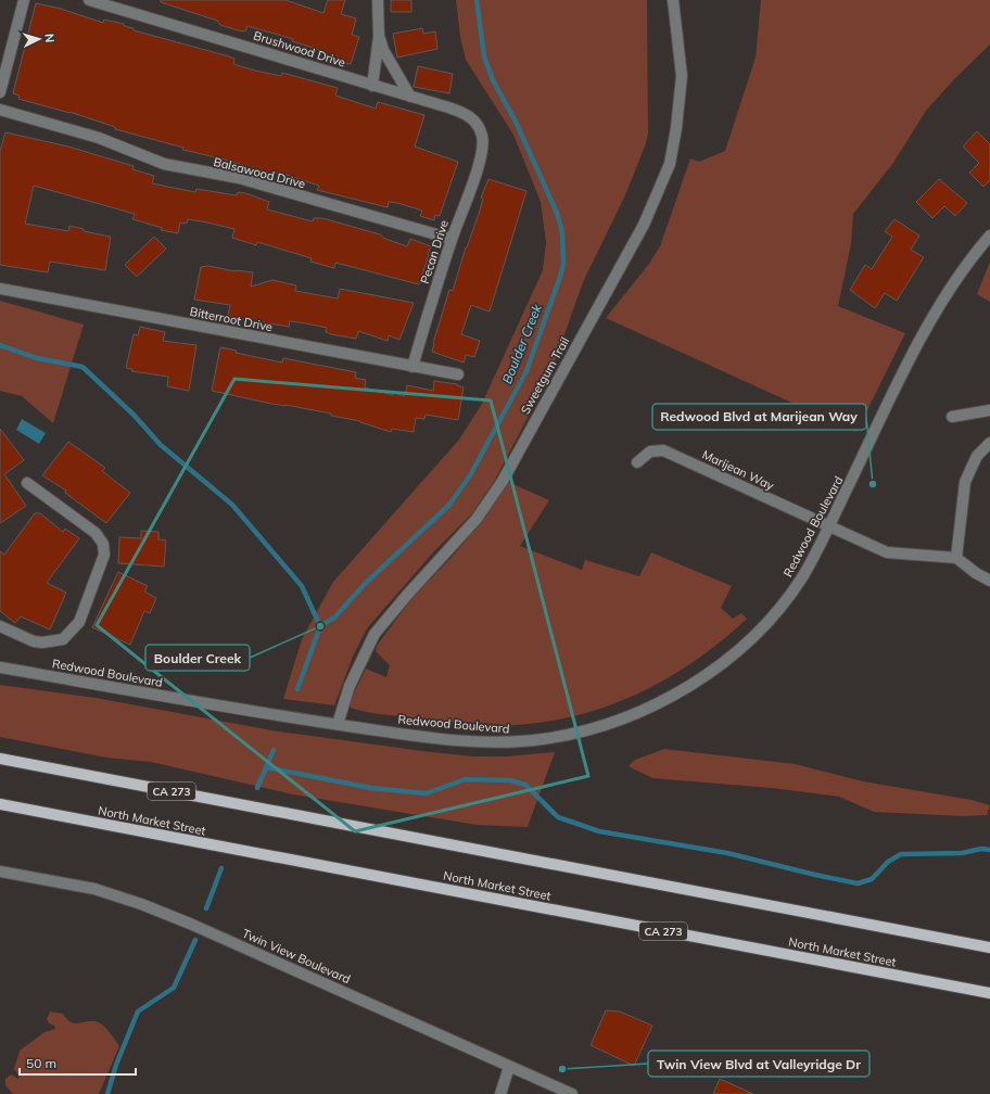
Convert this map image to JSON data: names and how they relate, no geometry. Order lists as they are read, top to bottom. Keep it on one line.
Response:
{"streets":{"main road":["CA 273","North Market Street"],"street":["Brushwood Drive","Balsawood Drive","Pecan Drive","Bitterroot Drive","Sweetgum Trail","Marijean Way","Redwood Boulevard","Twin View Boulevard"]},"crossings":[["Brushwood Drive","Pecan Drive"],["Balsawood Drive","Pecan Drive"],["Pecan Drive","Bitterroot Drive"],["Sweetgum Trail","Redwood Boulevard"],["Marijean Way","Redwood Boulevard"]],"water":["Boulder Creek"],"places":["Redwood Blvd at Marijean Way","Boulder Creek","Twin View Blvd at Valleyridge Dr"],"scale_bar":"50 m","north":"right"}
